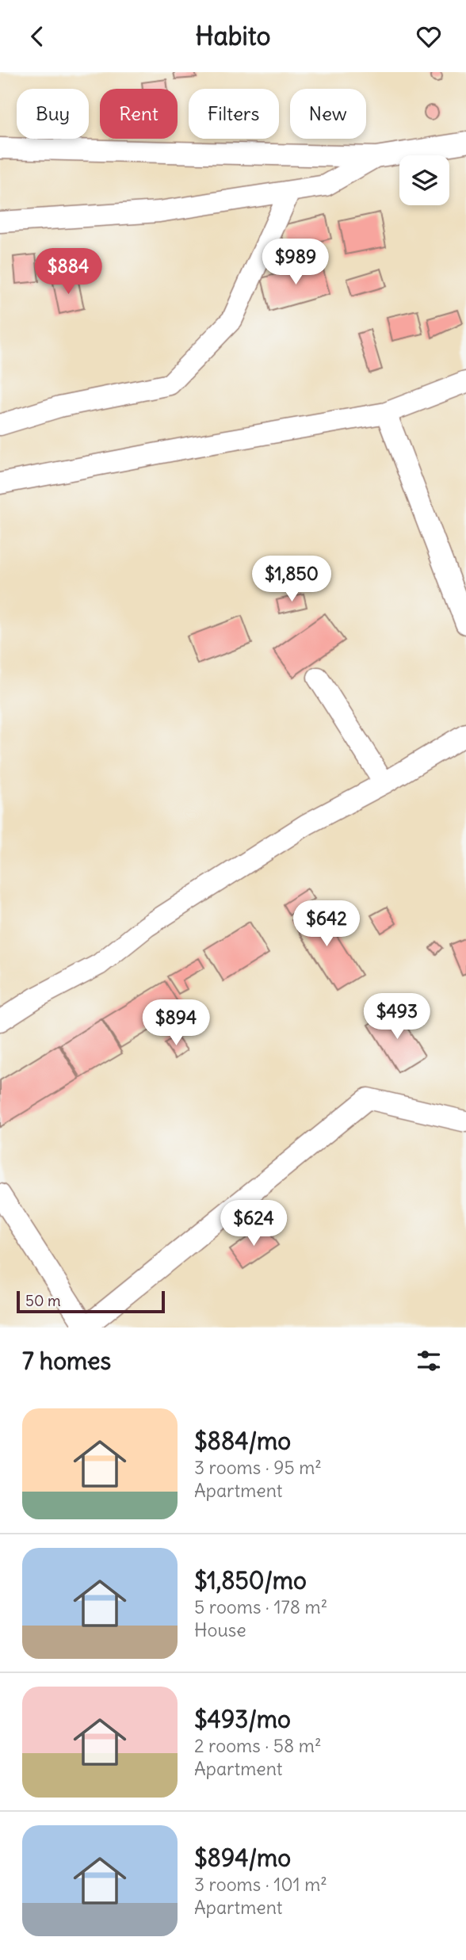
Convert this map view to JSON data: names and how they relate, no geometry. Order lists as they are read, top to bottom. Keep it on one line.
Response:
{"scale_bar":"50 m","page":{"header":"Habito","chip":["Buy","Rent","Filters","New"],"price":["$989","$884","$1,850","$642","$493","$894","$624"],"scale":"50 m","heading":"7 homes","list":[{"name":"$884/mo","note":"3 rooms · 95 m² · Apartment"},{"name":"$1,850/mo","note":"5 rooms · 178 m² · House"},{"name":"$493/mo","note":"2 rooms · 58 m² · Apartment"},{"name":"$894/mo","note":"3 rooms · 101 m² · Apartment"}]}}
